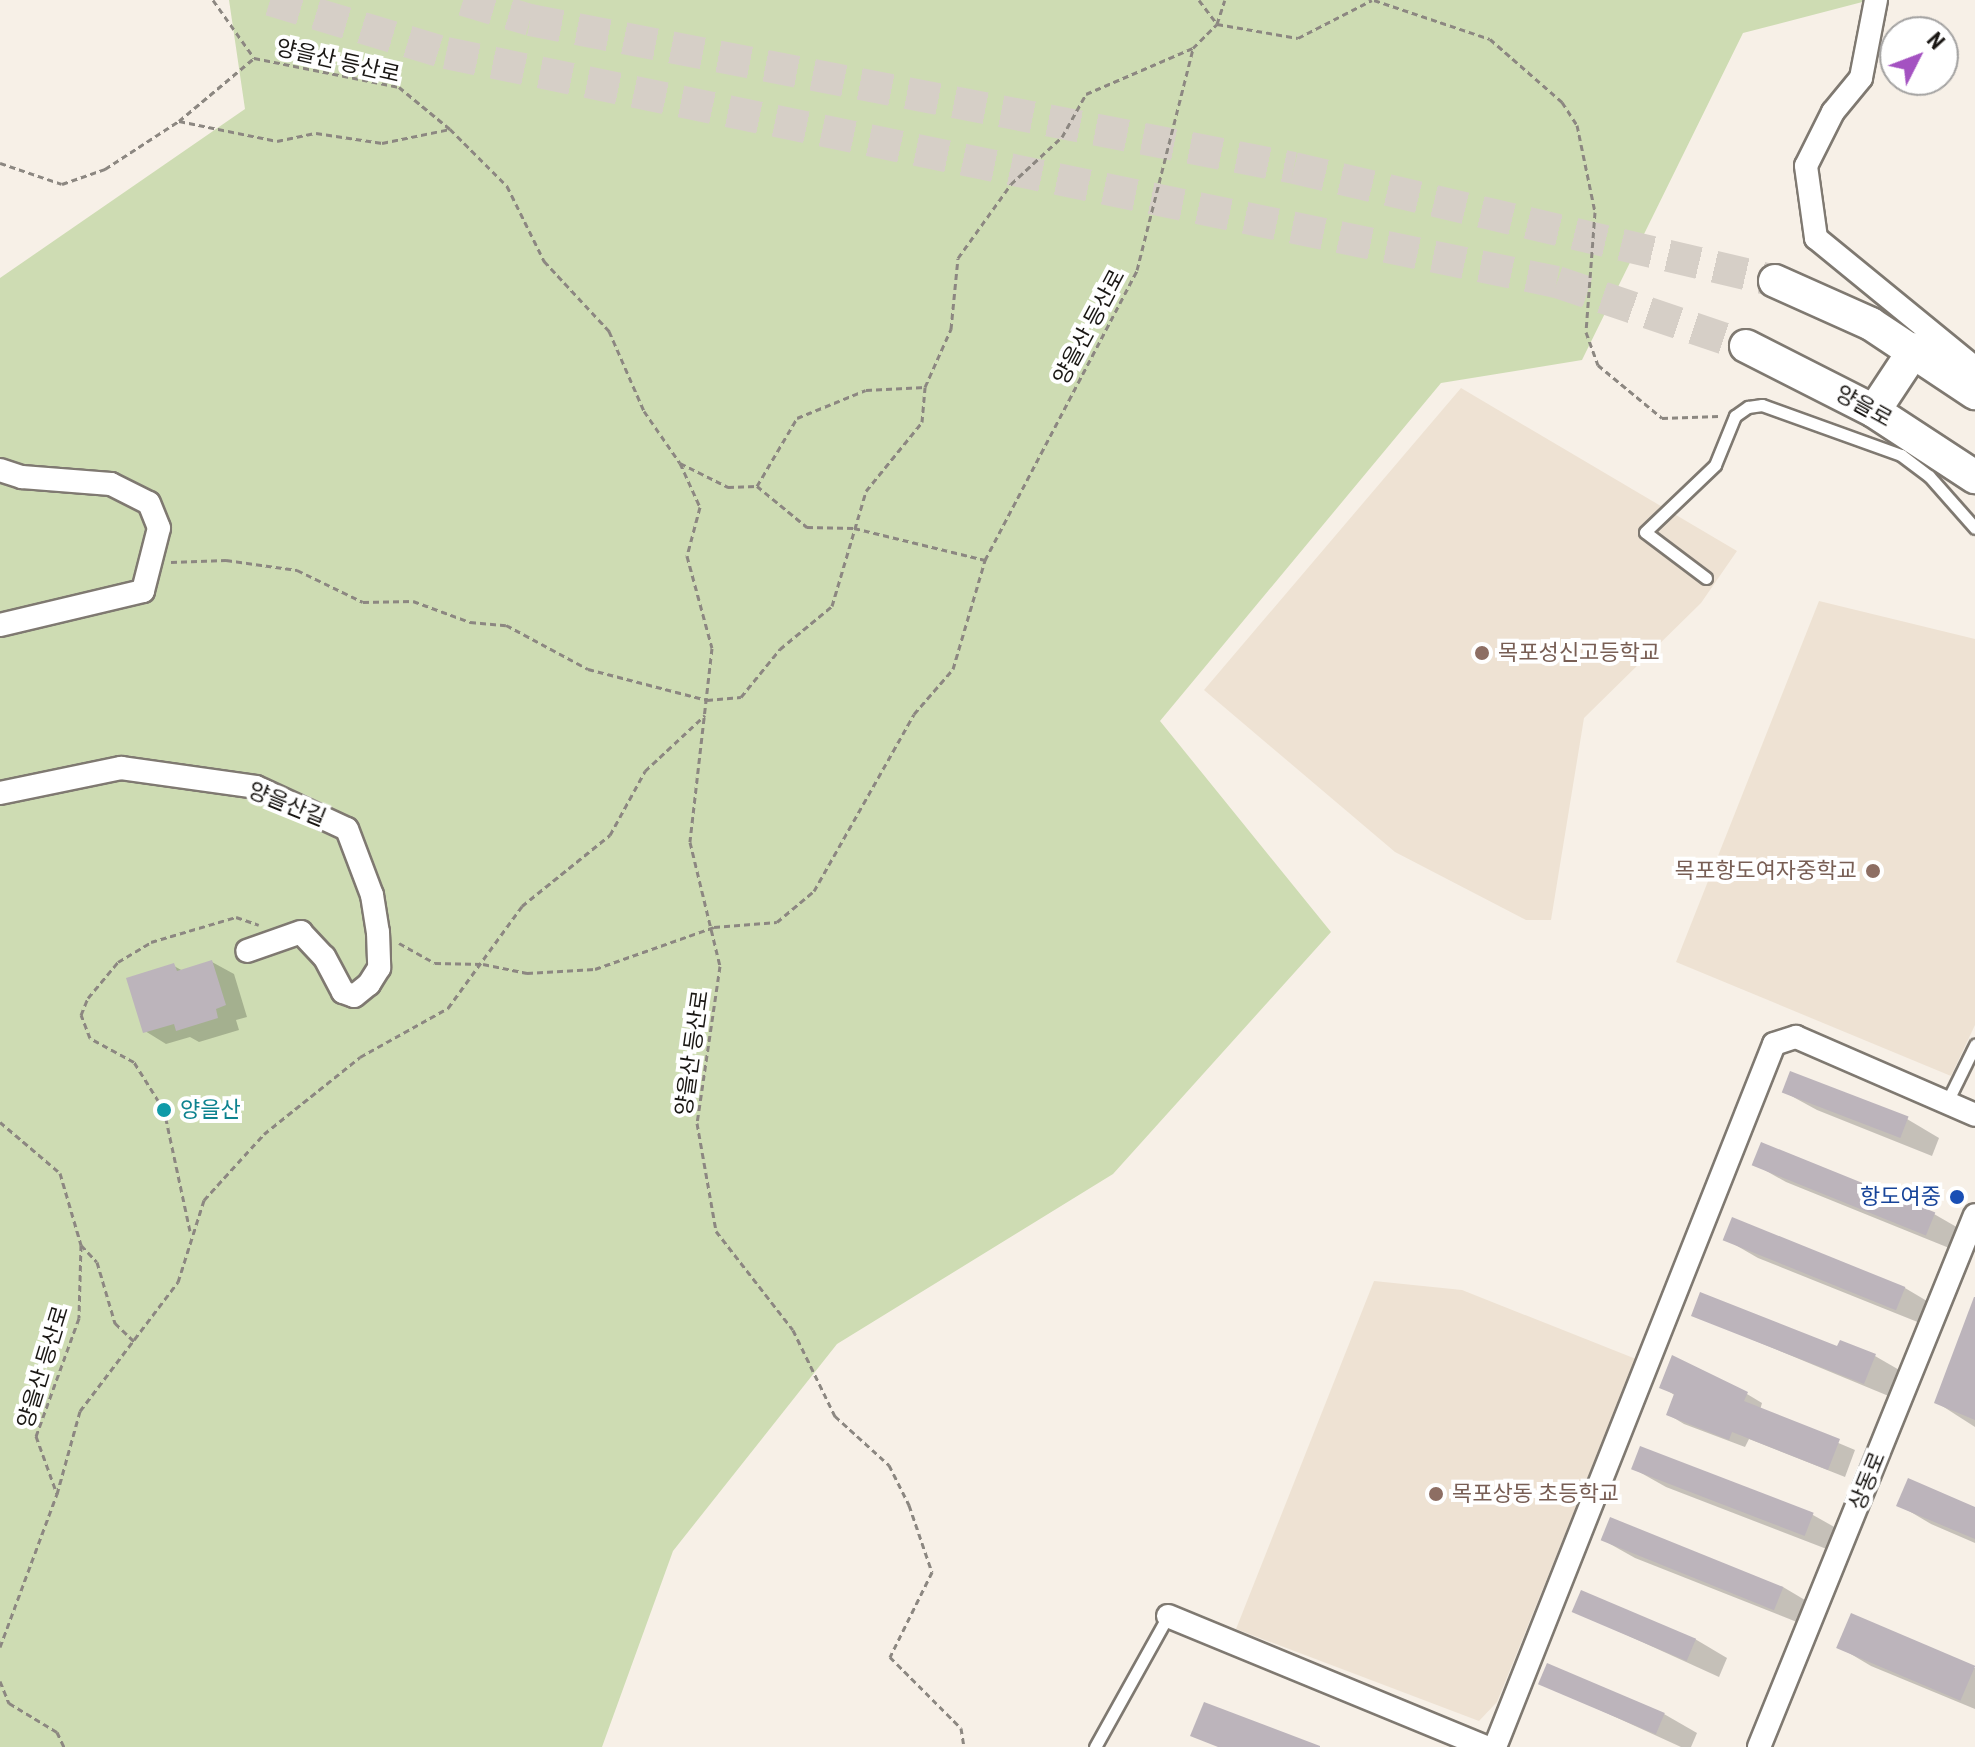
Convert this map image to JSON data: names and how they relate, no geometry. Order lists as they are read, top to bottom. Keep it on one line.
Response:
{"streets":{"street":["양을로","양을산길","상동로"],"path":["양을산 등산로"]},"crossings":[["양을산 등산로","양을산길"]],"places":["목포성신고등학교","목포항도여자중학교","양을산","항도여중","목포상동 초등학교"],"north":"top right"}
